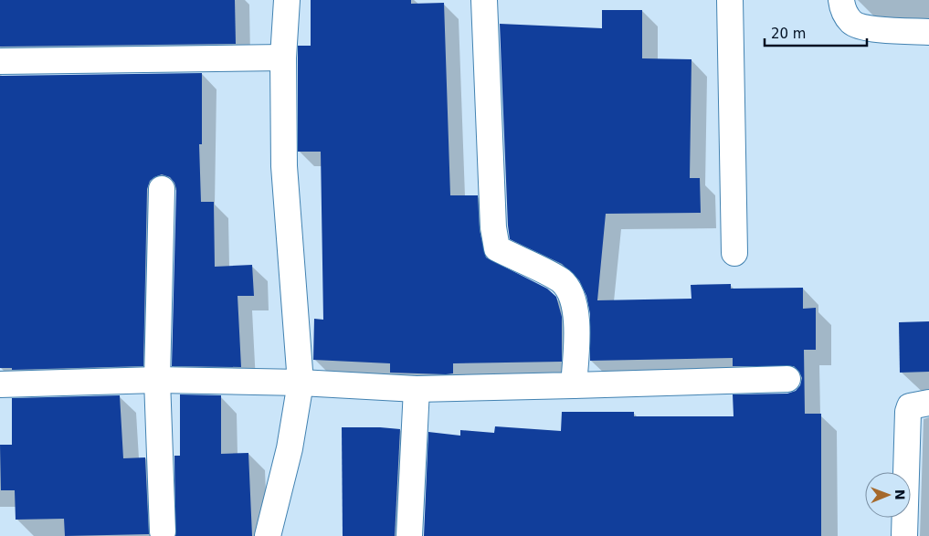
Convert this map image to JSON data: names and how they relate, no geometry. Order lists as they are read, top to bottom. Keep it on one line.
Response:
{"scale_bar":"20 m","north":"right"}
